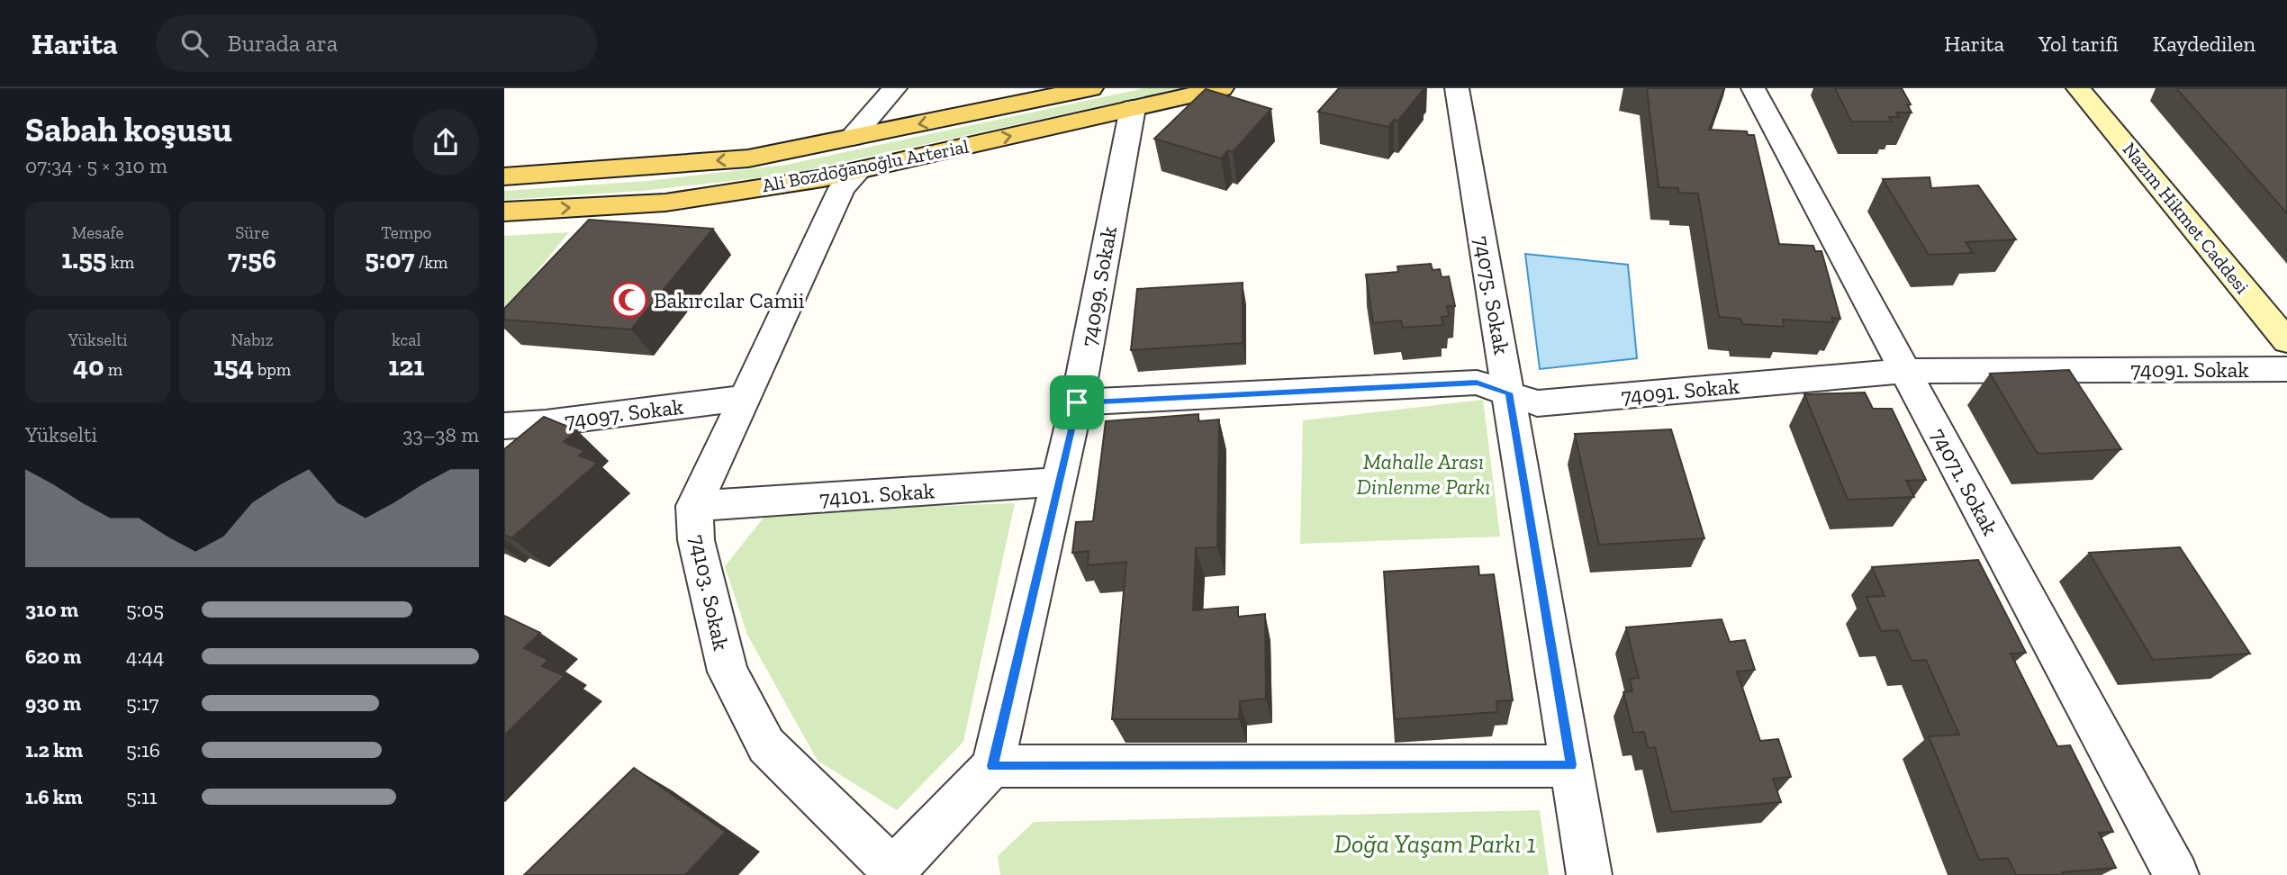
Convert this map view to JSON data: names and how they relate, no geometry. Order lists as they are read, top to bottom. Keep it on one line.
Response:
{"streets":{"main road":["Ali Bozdoğanoğlu Arterial","Nazım Hikmet Caddesi"],"street":["74099. Sokak","74075. Sokak","74091. Sokak","74097. Sokak","74071. Sokak","74101. Sokak","74103. Sokak"]},"crossings":[["Ali Bozdoğanoğlu Arterial","74099. Sokak"],["Ali Bozdoğanoğlu Arterial","74103. Sokak"],["74099. Sokak","74091. Sokak"],["74099. Sokak","74101. Sokak"],["74075. Sokak","74091. Sokak"],["74091. Sokak","74071. Sokak"],["74097. Sokak","74103. Sokak"],["74101. Sokak","74103. Sokak"]],"parks":["Mahalle Arası Dinlenme Parkı","Doğa Yaşam Parkı 1"],"places":{"mosque":["Bakırcılar Camii"]},"page":{"header":"Harita","search":"Burada ara","nav":["Harita","Yol tarifi","Kaydedilen"],"heading":["Sabah koşusu","07:34 · 5 × 310 m"],"stats":[["Mesafe","1.55 km"],["Süre","7:56"],["Tempo","5:07 /km"],["Yükselti","40 m"],["Nabız","154 bpm"],["kcal","121"]],"chart":["Yükselti","33–38 m"],"list":[{"name":"310 m","note":"5:05"},{"name":"620 m","note":"4:44"},{"name":"930 m","note":"5:17"},{"name":"1.2 km","note":"5:16"},{"name":"1.6 km","note":"5:11"}]}}
